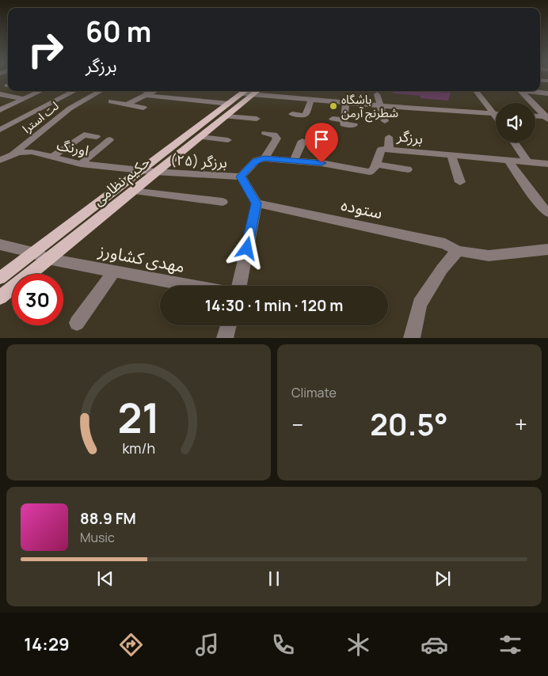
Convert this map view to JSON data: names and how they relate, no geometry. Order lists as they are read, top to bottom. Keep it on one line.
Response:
{"streets":{"main road":["حکیم نظامی"],"street":["لت استرا","برزگر","اورنگ","برزگر (۲۵)","ستوده","مهدی کشاورز"]},"crossings":[["لت استرا","اورنگ"],["اورنگ","برزگر (۲۵)"],["اورنگ","حکیم نظامی"],["برزگر (۲۵)","حکیم نظامی"],["حکیم نظامی","مهدی کشاورز"]],"places":["باشگاه شطرنج آرمن"],"page":{"turn":["60 m","برزگر"],"limit":"30","trip":"14:30 · 1 min · 120 m","tile":"Climate","heat":["−","20.5°","+"],"song":["88.9 FM","Music"],"tabs":"14:29","gauge":["21","km/h"]}}
